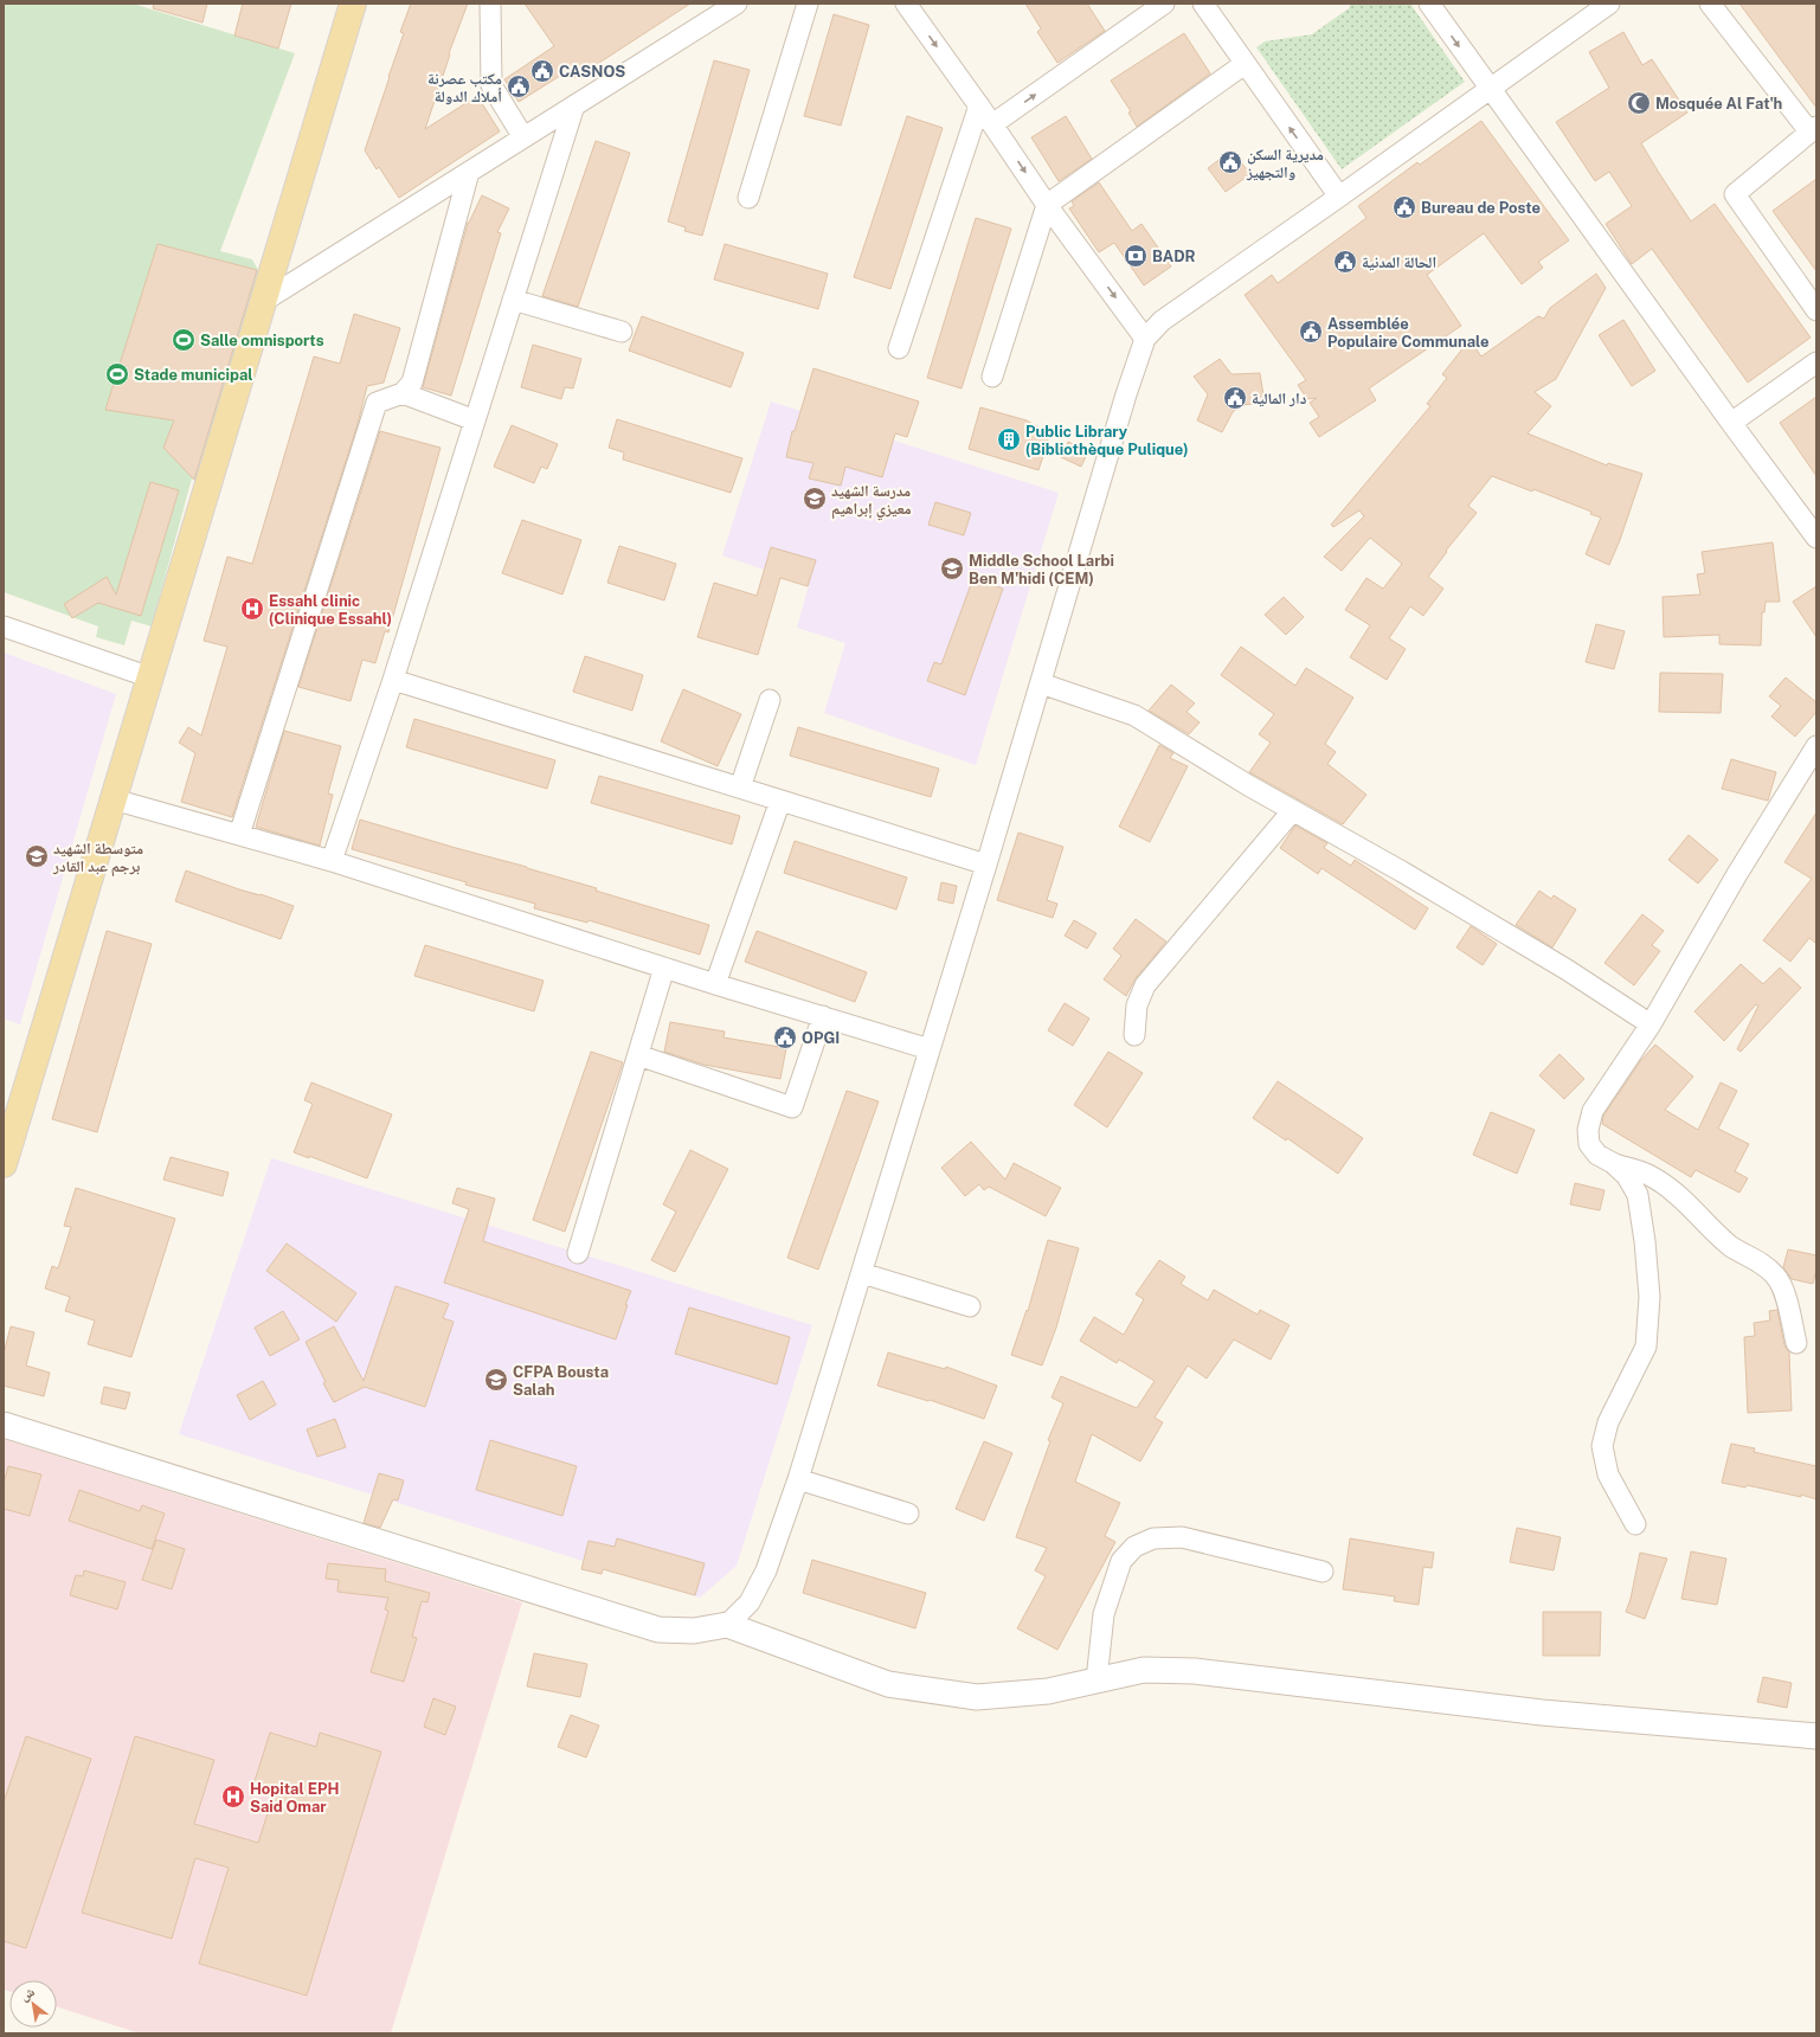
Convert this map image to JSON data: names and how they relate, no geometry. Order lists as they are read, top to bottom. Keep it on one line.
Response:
{"places":{"public building":["CASNOS","مكتب عصرنة أملاك الدولة","مديرية السكن والتجهيز","Bureau de Poste","الحالة المدنية","Assemblée Populaire Communale","دار المالية","OPGI"],"mosque":["Mosquée Al Fat'h"],"bank":["BADR"],"sports":["Salle omnisports","Stade municipal"],"building":["Public Library (Bibliothèque Pulique)"],"school or university":["مدرسة الشهيد معيزي إبراهيم","Middle School Larbi Ben M'hidi (CEM)","متوسطة الشهيد برجم عبد القادر","CFPA Bousta Salah"],"hospital":["Essahl clinic (Clinique Essahl)","Hopital EPH Said Omar"]},"north":"top left"}
